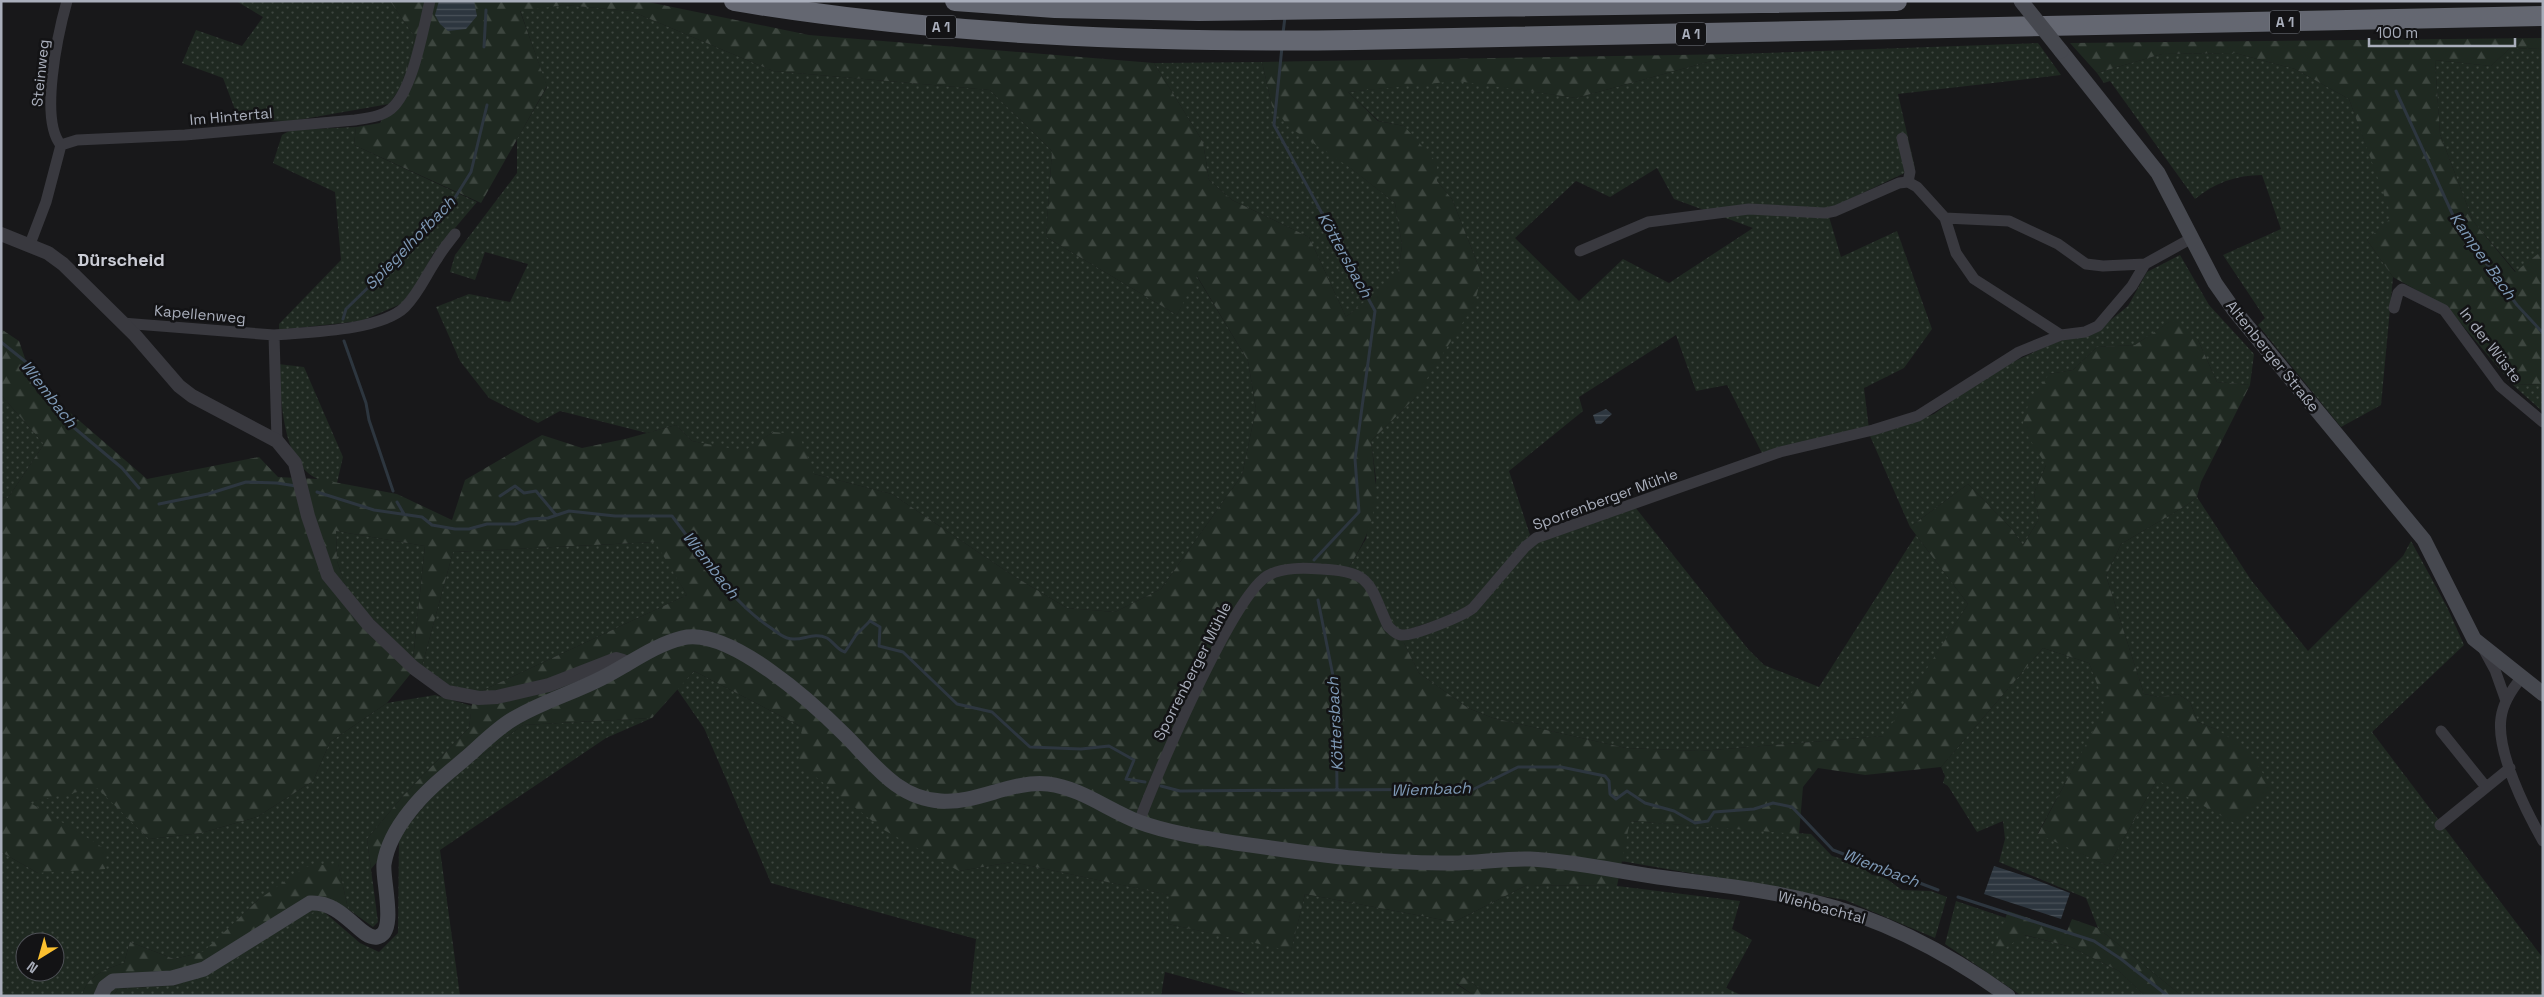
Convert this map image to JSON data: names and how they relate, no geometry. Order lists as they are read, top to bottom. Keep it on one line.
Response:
{"streets":{"highway":["A 1"],"main road":["Altenberger Straße","Wiehbachtal"],"street":["Steinweg","Im Hintertal","Kapellenweg","In der Wüste","Sporrenberger Mühle"]},"crossings":[["Steinweg","Im Hintertal"],["Sporrenberger Mühle","Wiehbachtal"]],"districts":["Dürscheid"],"water":["Spiegelhofbach","Köttersbach","Kamper Bach","Wiembach"],"scale_bar":"100 m","north":"bottom left"}
